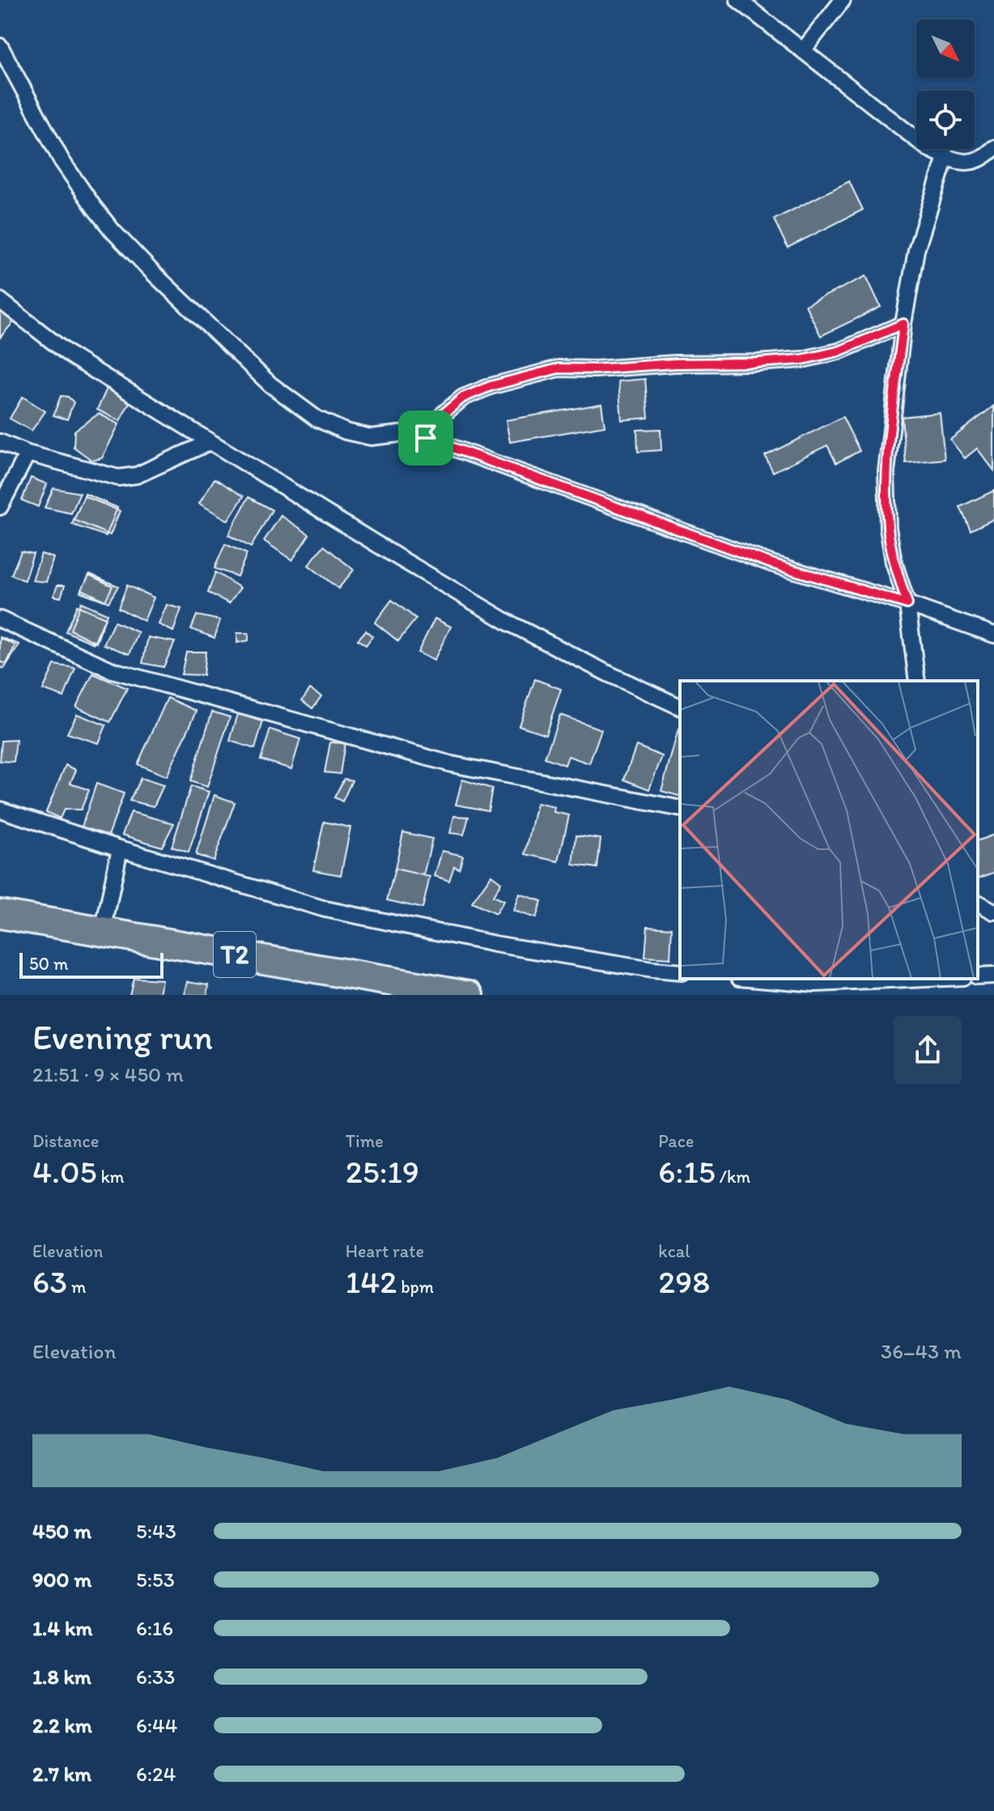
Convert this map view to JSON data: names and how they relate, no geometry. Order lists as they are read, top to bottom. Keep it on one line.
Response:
{"streets":{"highway":["T2"]},"scale_bar":"50 m","north":"bottom right","page":{"scale":"50 m","heading":["Evening run","21:51 · 9 × 450 m"],"stats":[["Distance","4.05 km"],["Time","25:19"],["Pace","6:15 /km"],["Elevation","63 m"],["Heart rate","142 bpm"],["kcal","298"]],"chart":["Elevation","36–43 m"],"list":[{"name":"450 m","note":"5:43"},{"name":"900 m","note":"5:53"},{"name":"1.4 km","note":"6:16"},{"name":"1.8 km","note":"6:33"},{"name":"2.2 km","note":"6:44"},{"name":"2.7 km","note":"6:24"}]}}
